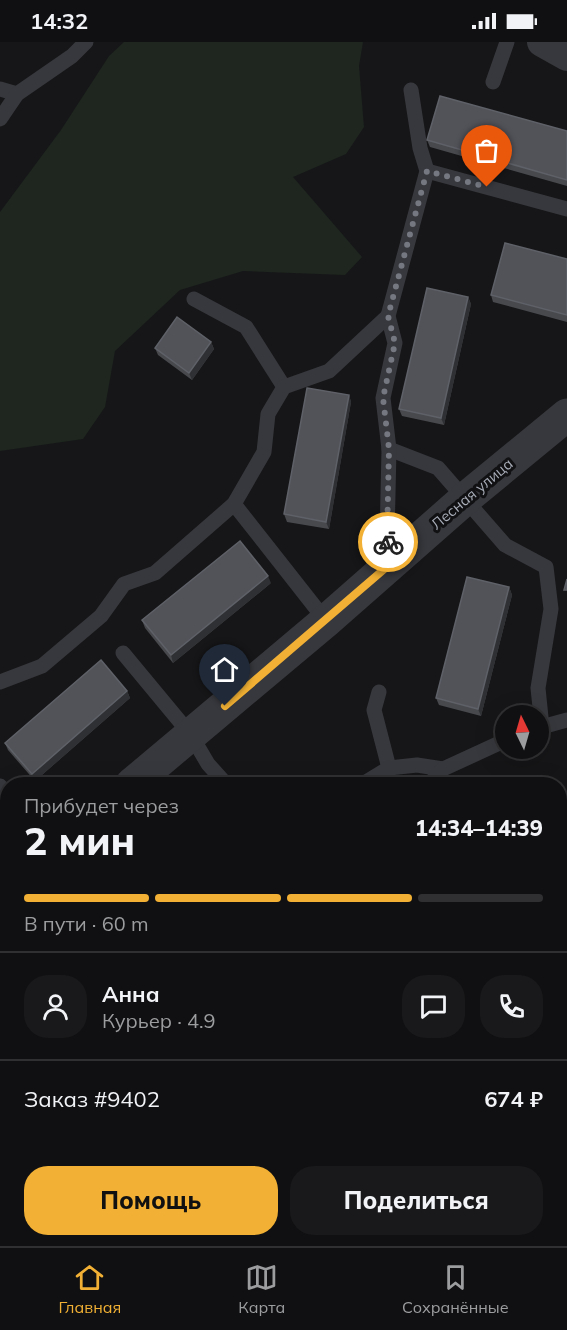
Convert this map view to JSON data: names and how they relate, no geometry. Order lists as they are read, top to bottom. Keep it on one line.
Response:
{"streets":{"street":["Лесная улица"]},"north":"top","page":{"status":"14:32","heading":["2 мин","Прибудет через","14:34–14:39"],"panel":["Анна","Курьер · 4.9","Заказ #9402","674 ₽"],"bar":"В пути · 60 m","buttons":["Помощь","Поделиться"],"tabs":["Главная","Карта","Сохранённые"]}}
